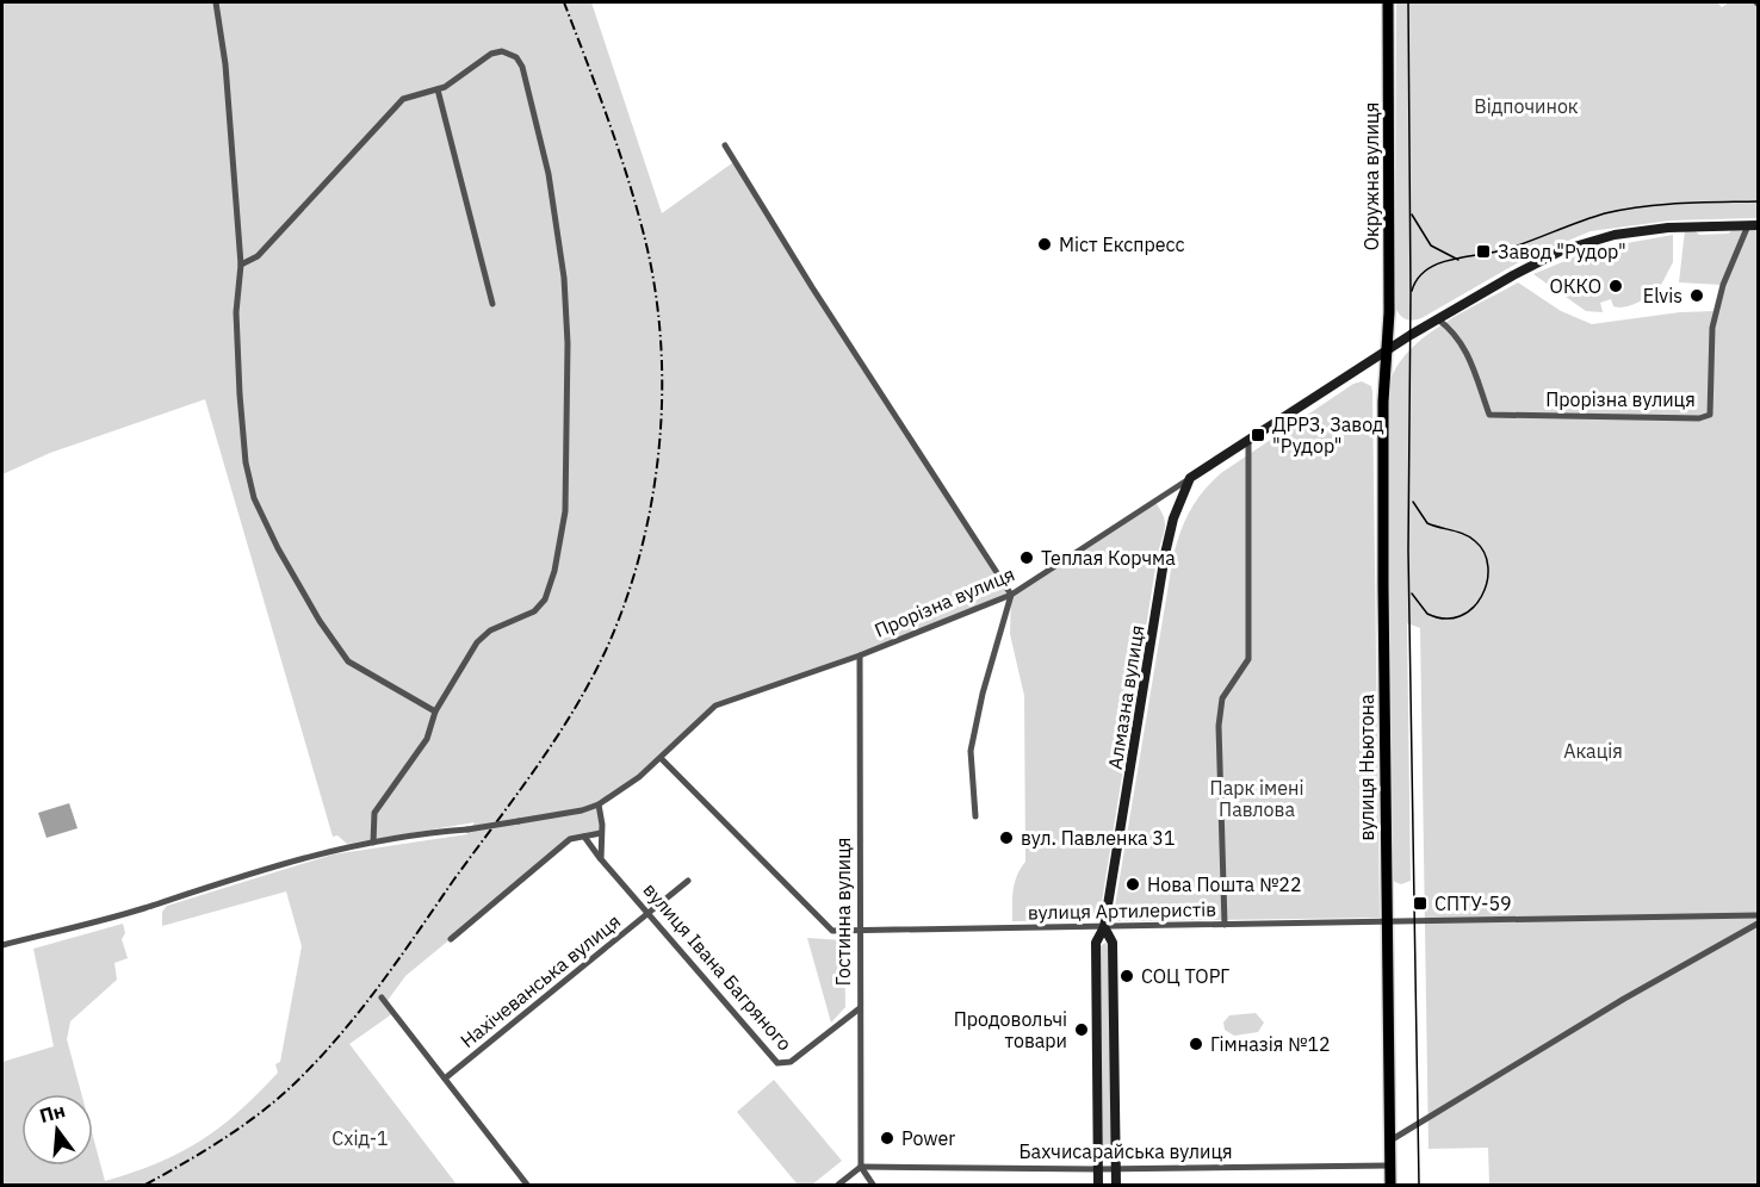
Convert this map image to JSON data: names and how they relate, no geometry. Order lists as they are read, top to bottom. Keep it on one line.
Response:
{"streets":{"main road":["Окружна вулиця","вулиця Ньютона"],"street":["Прорізна вулиця","Алмазна вулиця","вулиця Артилеристів","Гостинна вулиця","вулиця Івана Багряного","Нахічеванська вулиця","Бахчисарайська вулиця"]},"crossings":[["Окружна вулиця","Прорізна вулиця"],["Окружна вулиця","вулиця Ньютона"],["Прорізна вулиця","Алмазна вулиця"],["Прорізна вулиця","вулиця Ньютона"],["Прорізна вулиця","вулиця Артилеристів"],["Прорізна вулиця","Гостинна вулиця"],["Алмазна вулиця","вулиця Артилеристів"],["Алмазна вулиця","Бахчисарайська вулиця"],["вулиця Ньютона","вулиця Артилеристів"],["вулиця Ньютона","Бахчисарайська вулиця"],["вулиця Артилеристів","Гостинна вулиця"],["Гостинна вулиця","вулиця Івана Багряного"],["Гостинна вулиця","Бахчисарайська вулиця"],["вулиця Івана Багряного","Нахічеванська вулиця"]],"parks":["Відпочинок","Акація","Парк імені Павлова","Схід-1"],"places":{"other":["Міст Експресс","ОККО","Elvis","Теплая Корчма","вул. Павленка 31","Нова Пошта №22","СОЦ ТОРГ","Продовольчі товари","Гімназія №12","Power"],"transit":["Завод \"Рудор\"","ДРРЗ, Завод \"Рудор\"","СПТУ-59"]},"north":"top"}
